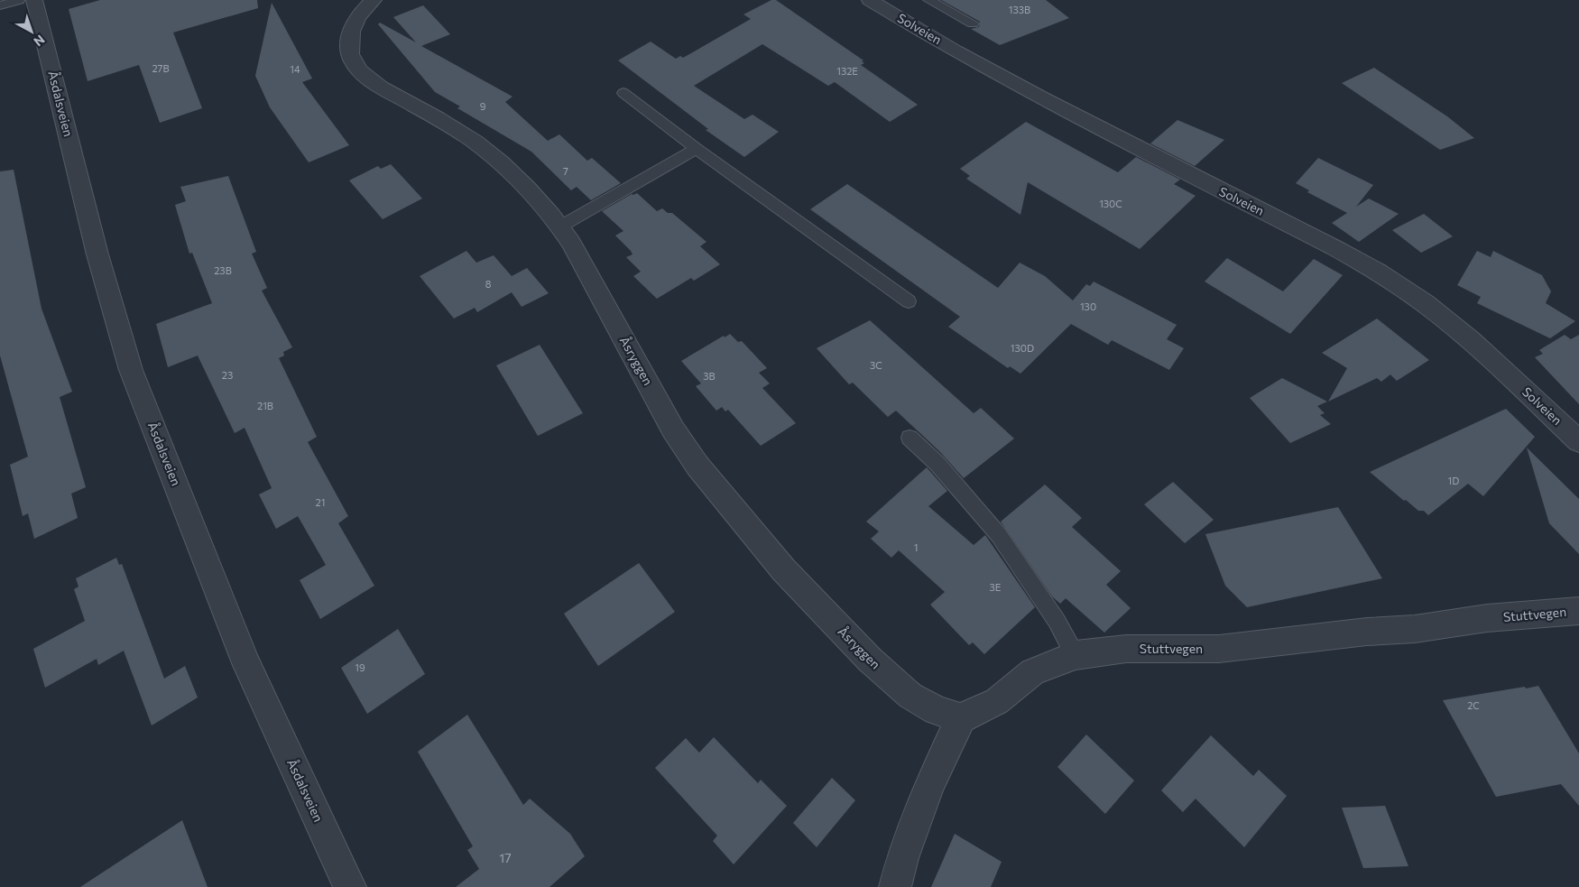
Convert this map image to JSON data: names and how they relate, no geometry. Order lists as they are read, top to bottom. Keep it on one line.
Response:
{"streets":{"street":["Solveien","Åsdalsveien","Åsryggen","Stuttvegen"]},"crossings":[["Åsryggen","Stuttvegen"]],"house_numbers":["133B","27B","14","132E","9","7","130C","23B","8","130","130D","3C","23","3B","21B","1D","21","1","3E","19","2C","17"],"north":"bottom right"}
